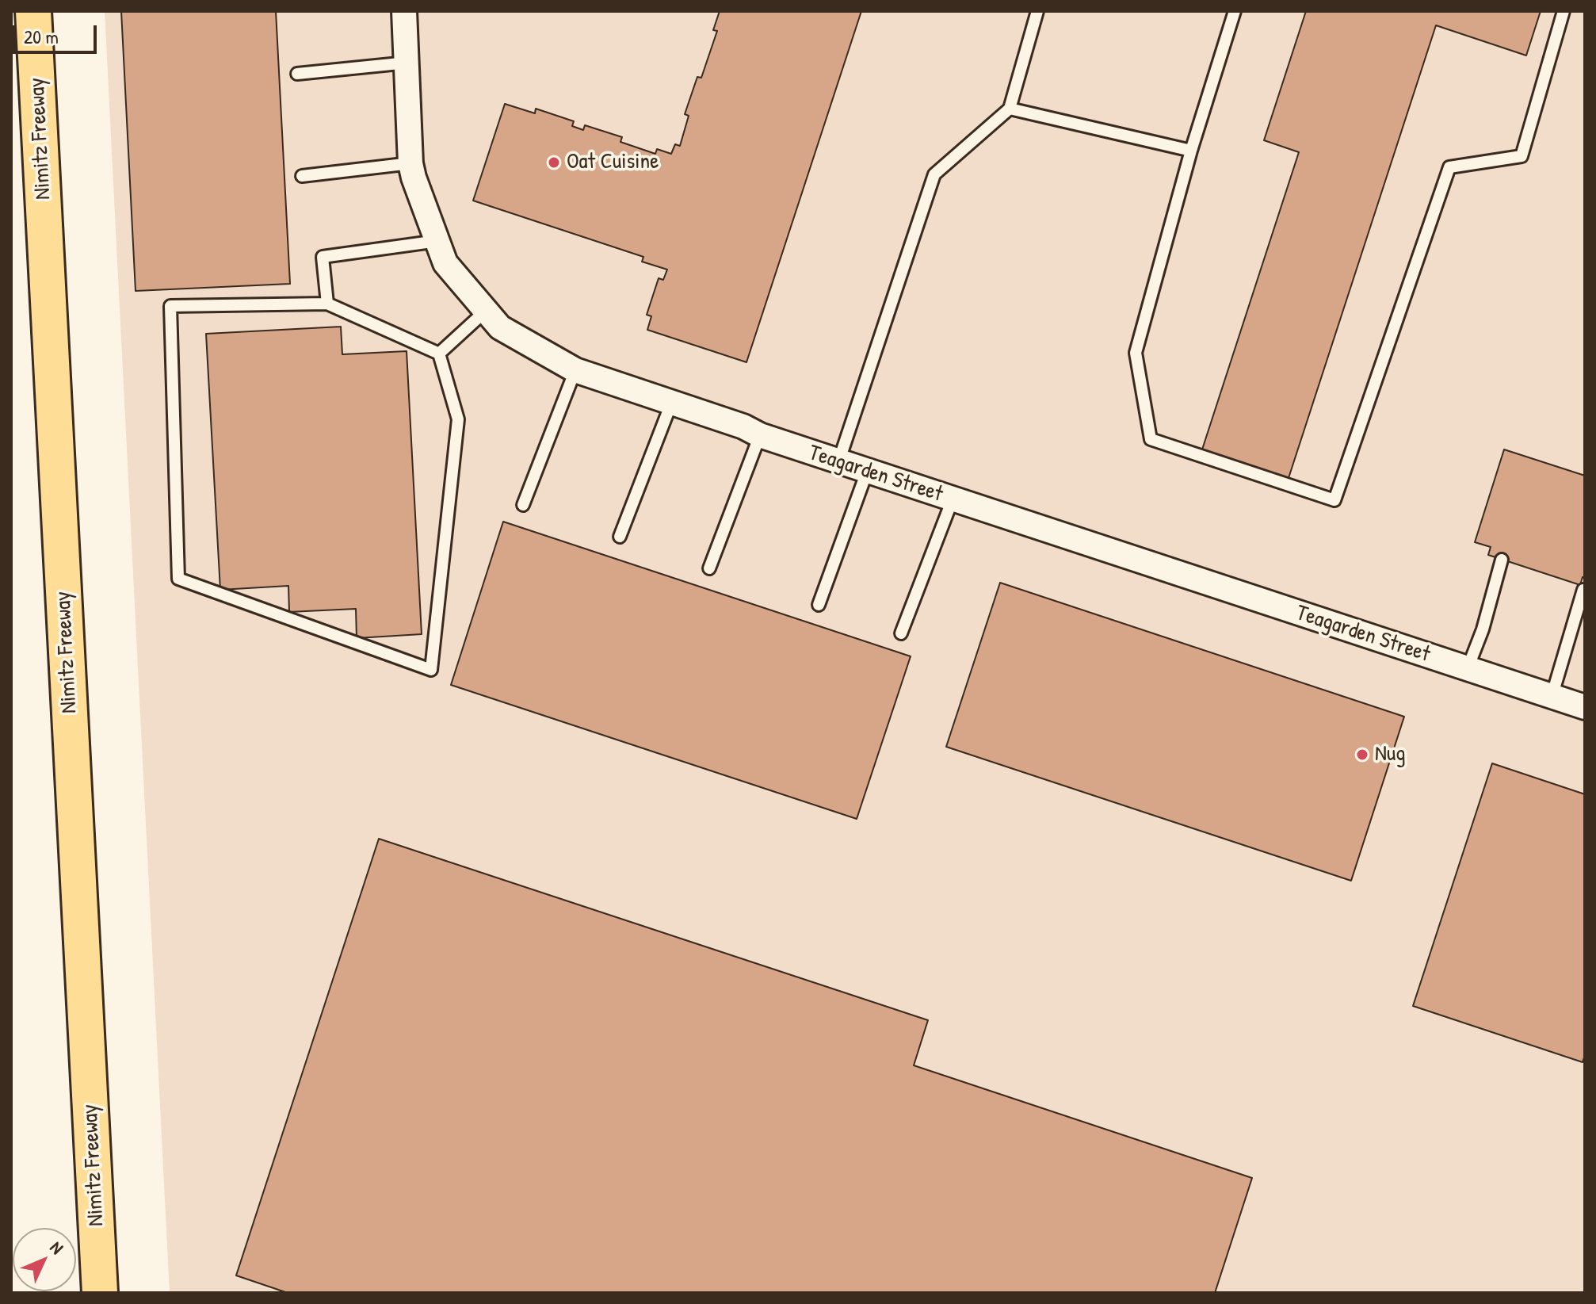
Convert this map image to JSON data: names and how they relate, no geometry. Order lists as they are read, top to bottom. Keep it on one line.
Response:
{"streets":{"highway":["Nimitz Freeway"],"street":["Teagarden Street"]},"places":["Oat Cuisine","Nug"],"scale_bar":"20 m","north":"top right"}
